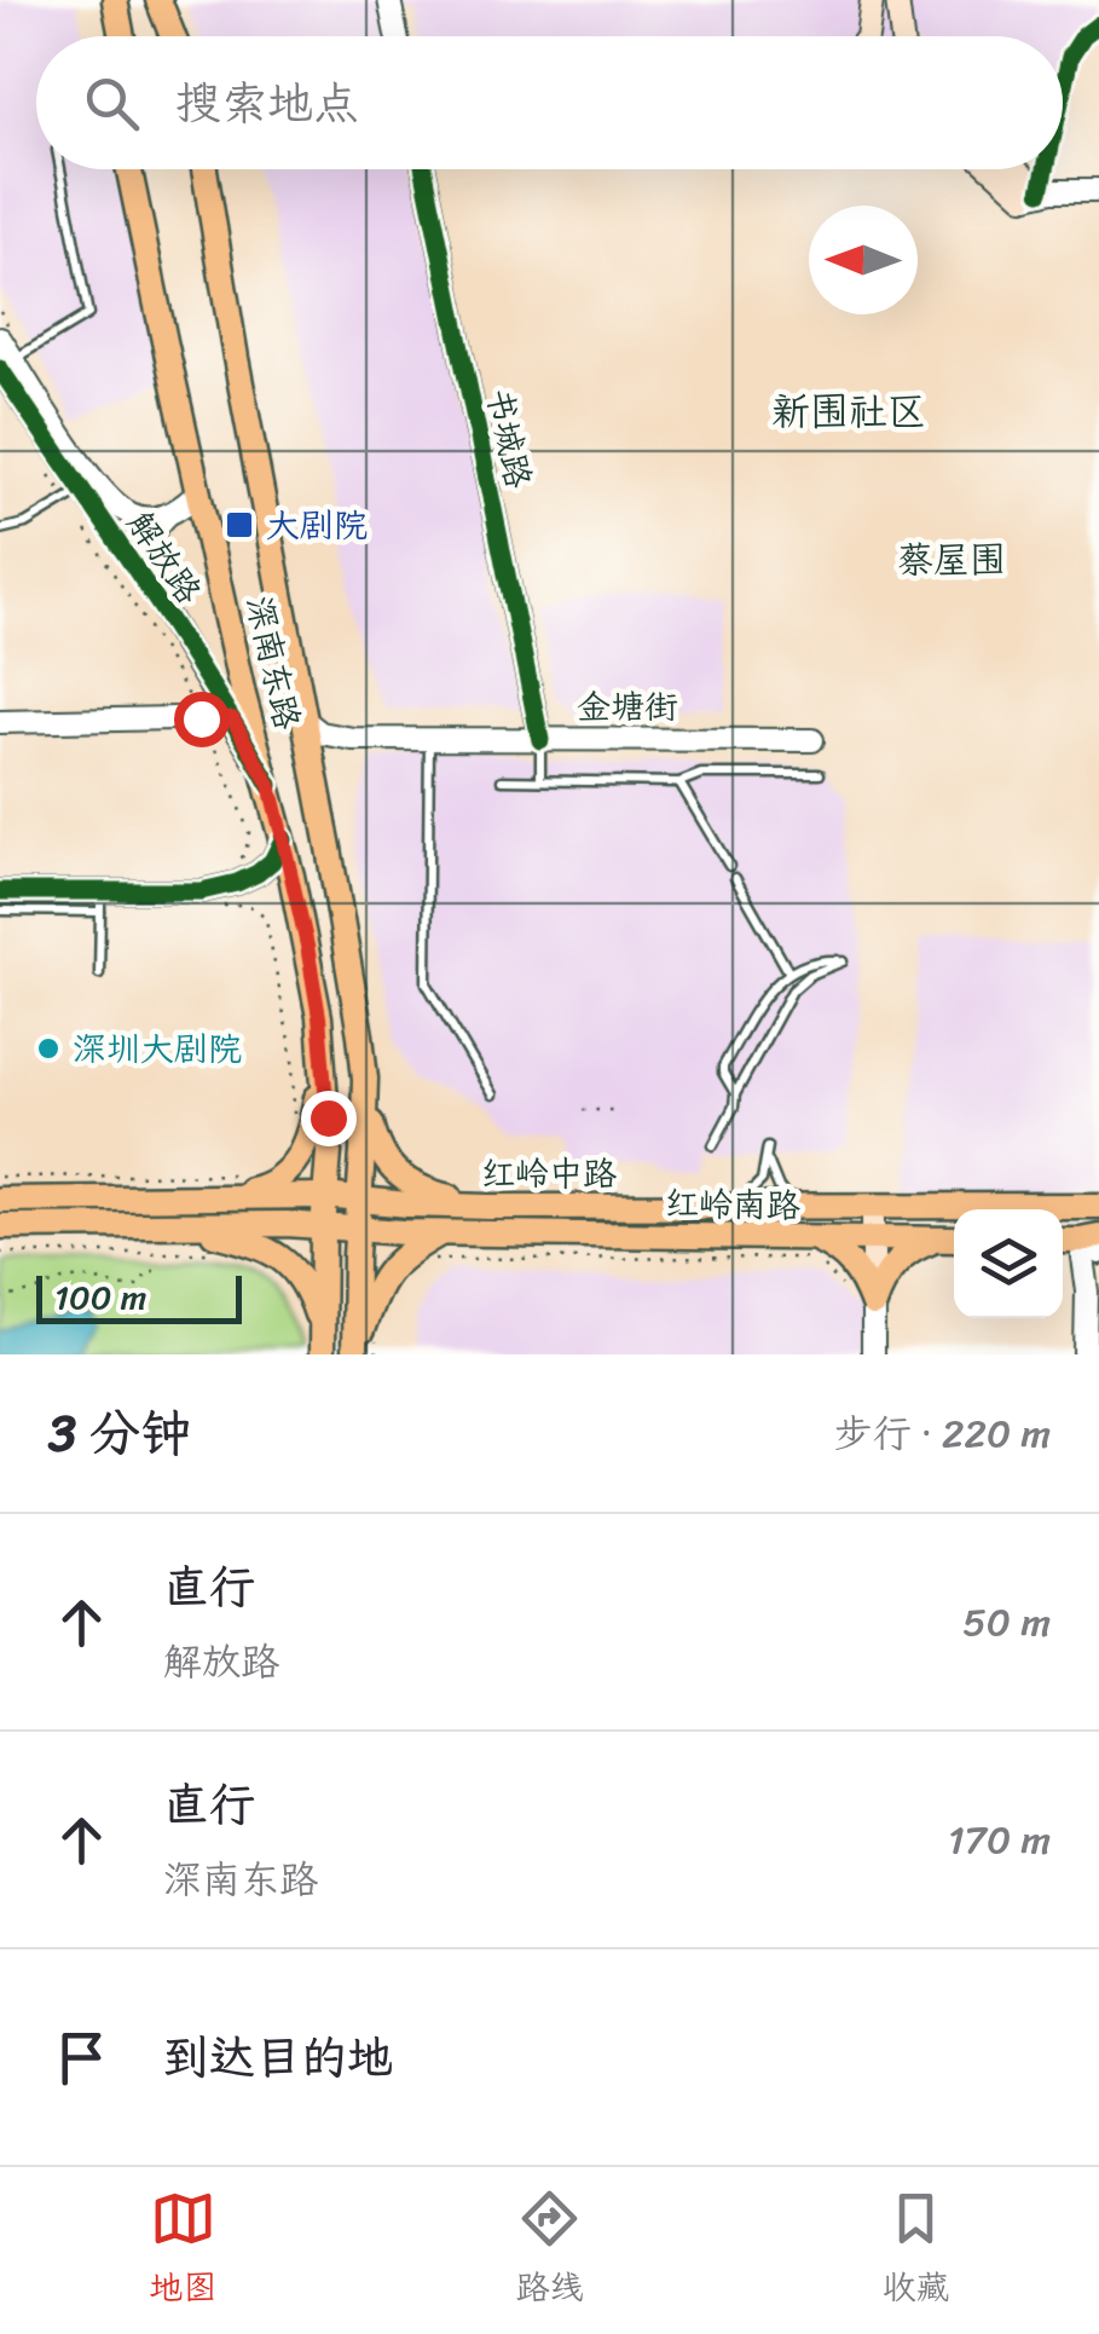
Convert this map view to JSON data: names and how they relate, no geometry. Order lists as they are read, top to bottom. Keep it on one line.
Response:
{"streets":{"main road":["深南东路","红岭中路","红岭南路"],"street":["书城路","解放路","金塘街"]},"crossings":[["书城路","金塘街"],["解放路","深南东路"],["深南东路","金塘街"],["深南东路","红岭中路"],["深南东路","红岭南路"]],"districts":["新围社区","蔡屋围"],"places":{"transit":["大剧院"],"other":["深圳大剧院"]},"scale_bar":"100 m","north":"left","page":{"search":"搜索地点","scale":"100 m","heading":["3 分钟","步行 · 220 m"],"list":[["直行","解放路","50 m"],["直行","深南东路","170 m"],"到达目的地"],"nav":["地图","路线","收藏"]}}
